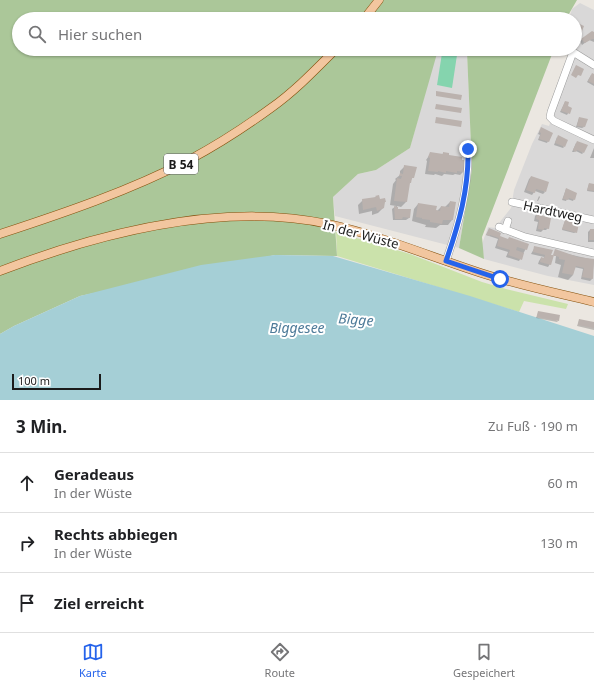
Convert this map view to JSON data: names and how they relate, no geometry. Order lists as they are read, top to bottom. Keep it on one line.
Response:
{"streets":{"main road":["B 54","In der Wüste"],"street":["Hardtweg"]},"water":["Bigge","Biggesee"],"scale_bar":"100 m","page":{"search":"Hier suchen","scale":"100 m","heading":["3 Min.","Zu Fuß · 190 m"],"list":[["Geradeaus","In der Wüste","60 m"],["Rechts abbiegen","In der Wüste","130 m"],"Ziel erreicht"],"nav":["Karte","Route","Gespeichert"]}}
